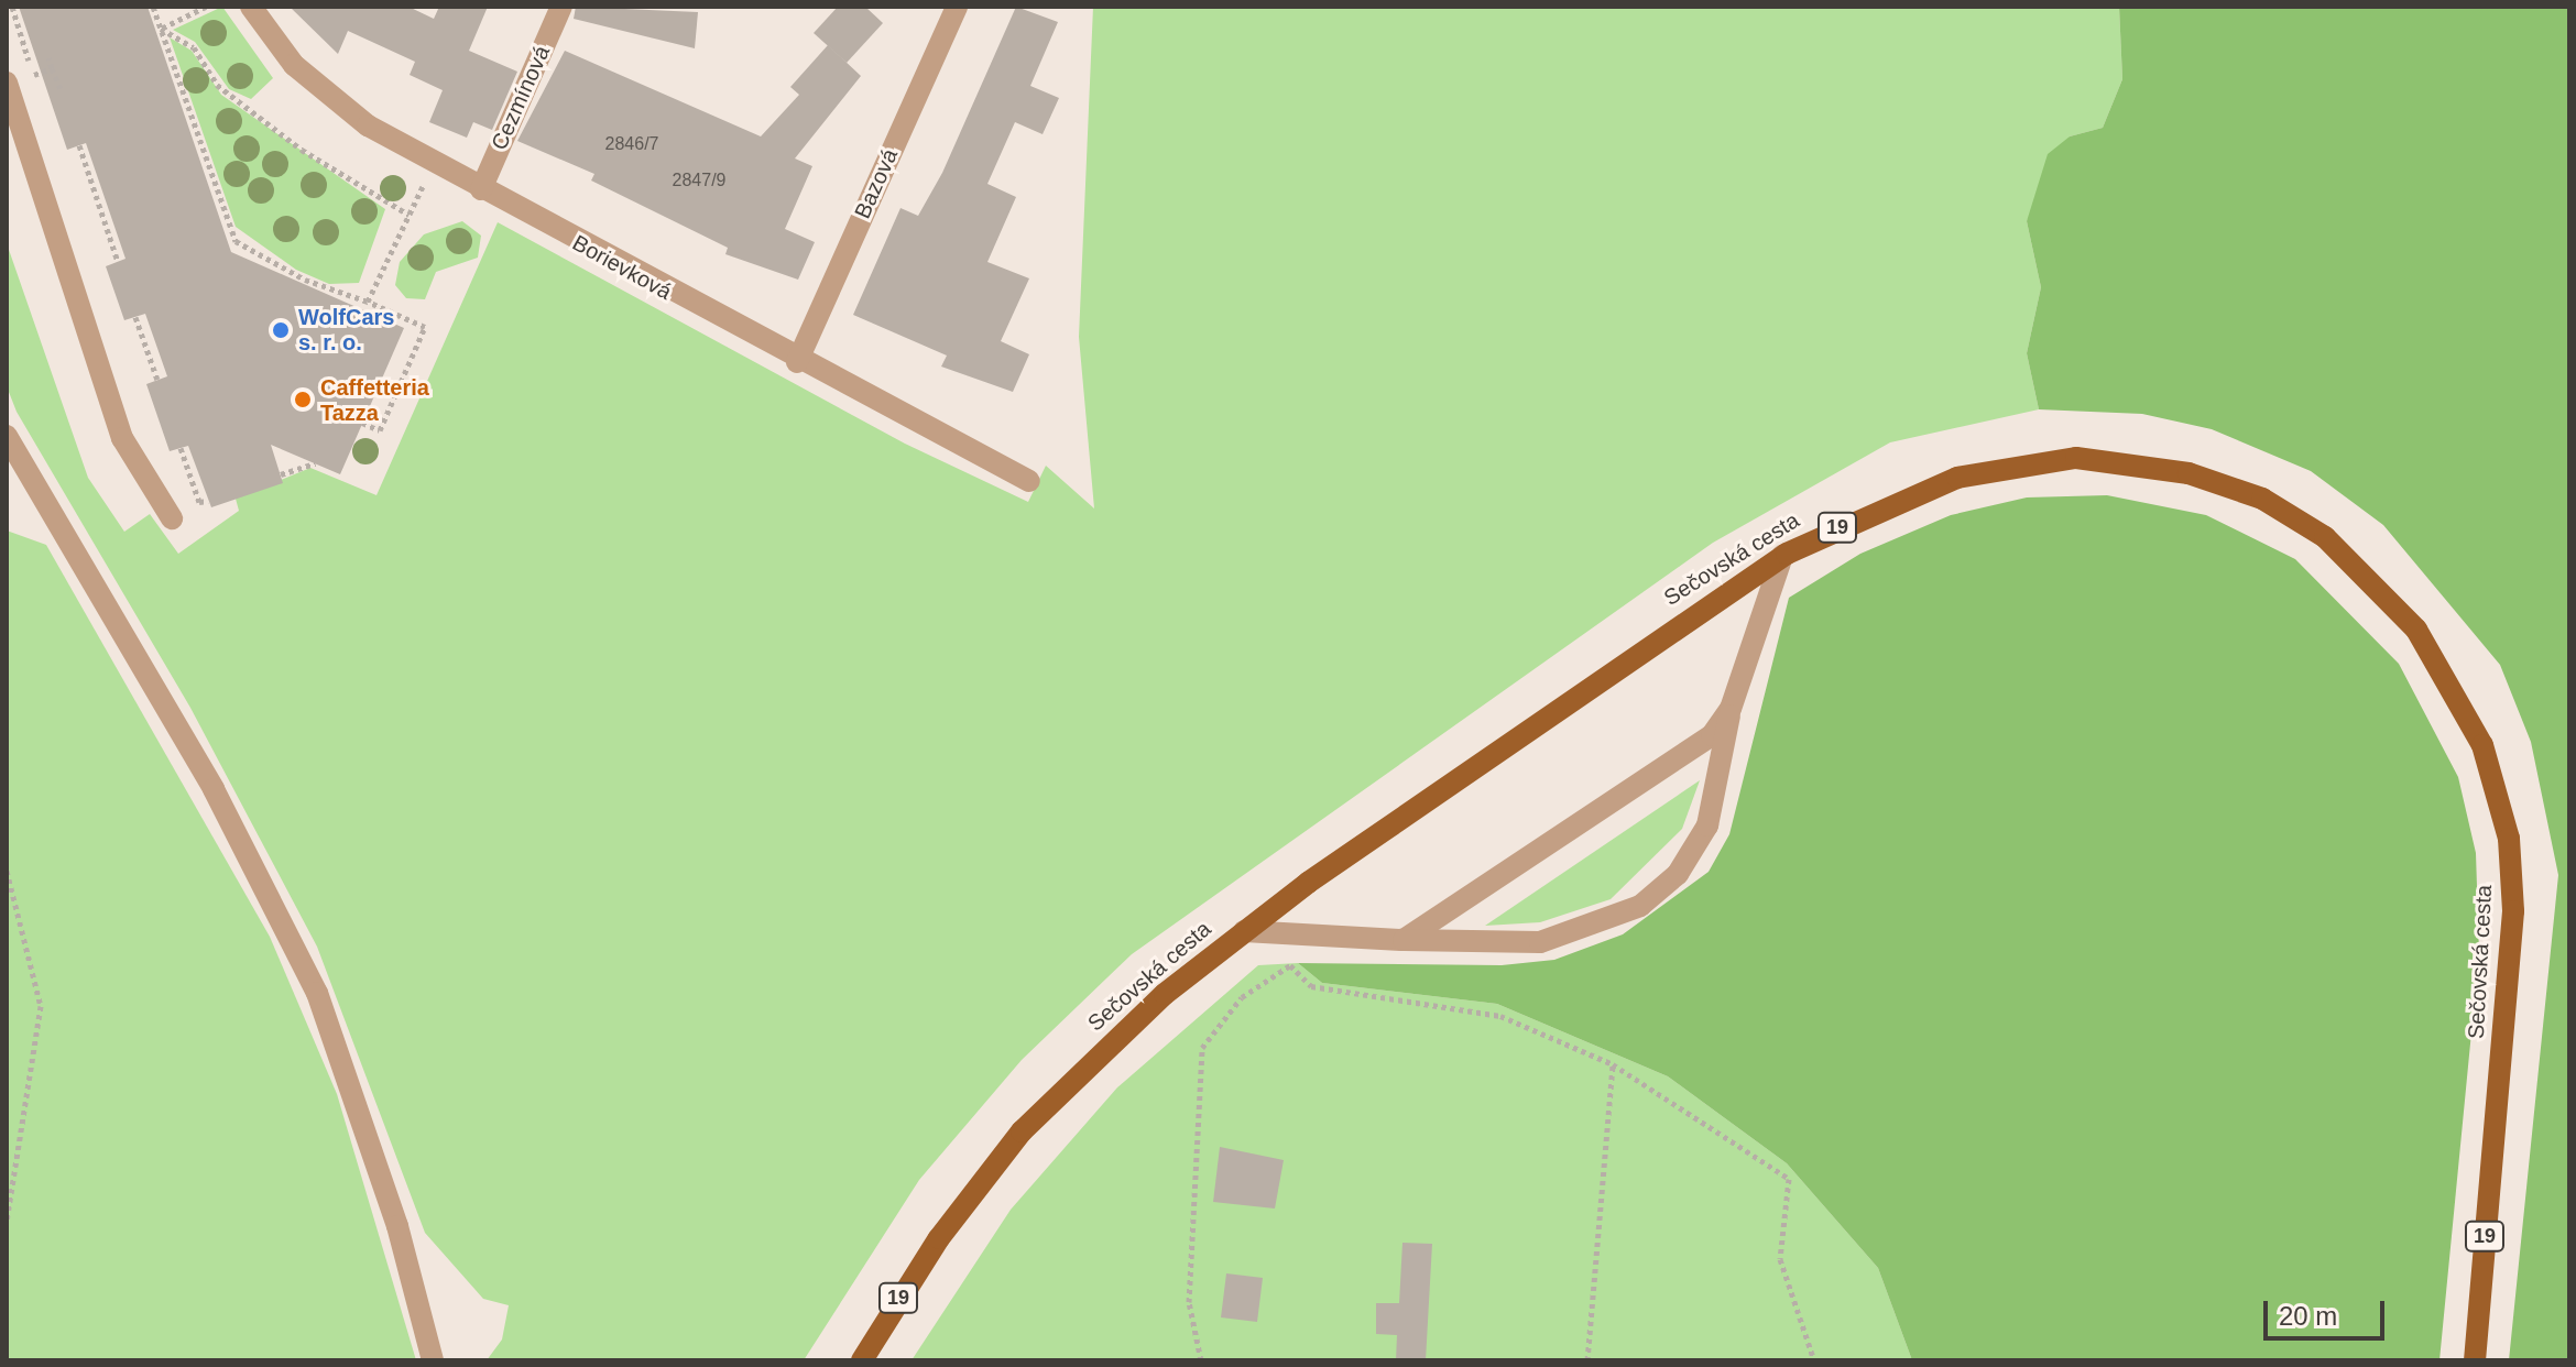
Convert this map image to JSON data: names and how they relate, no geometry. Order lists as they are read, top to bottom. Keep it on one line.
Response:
{"streets":{"main road":["19","Sečovská cesta"],"street":["Cezmínová","Bazová","Borievková"]},"crossings":[["Cezmínová","Borievková"],["Bazová","Borievková"]],"places":["WolfCars s. r. o.","Caffetteria Tazza"],"house_numbers":["2846/7","2847/9"],"scale_bar":"20 m"}
